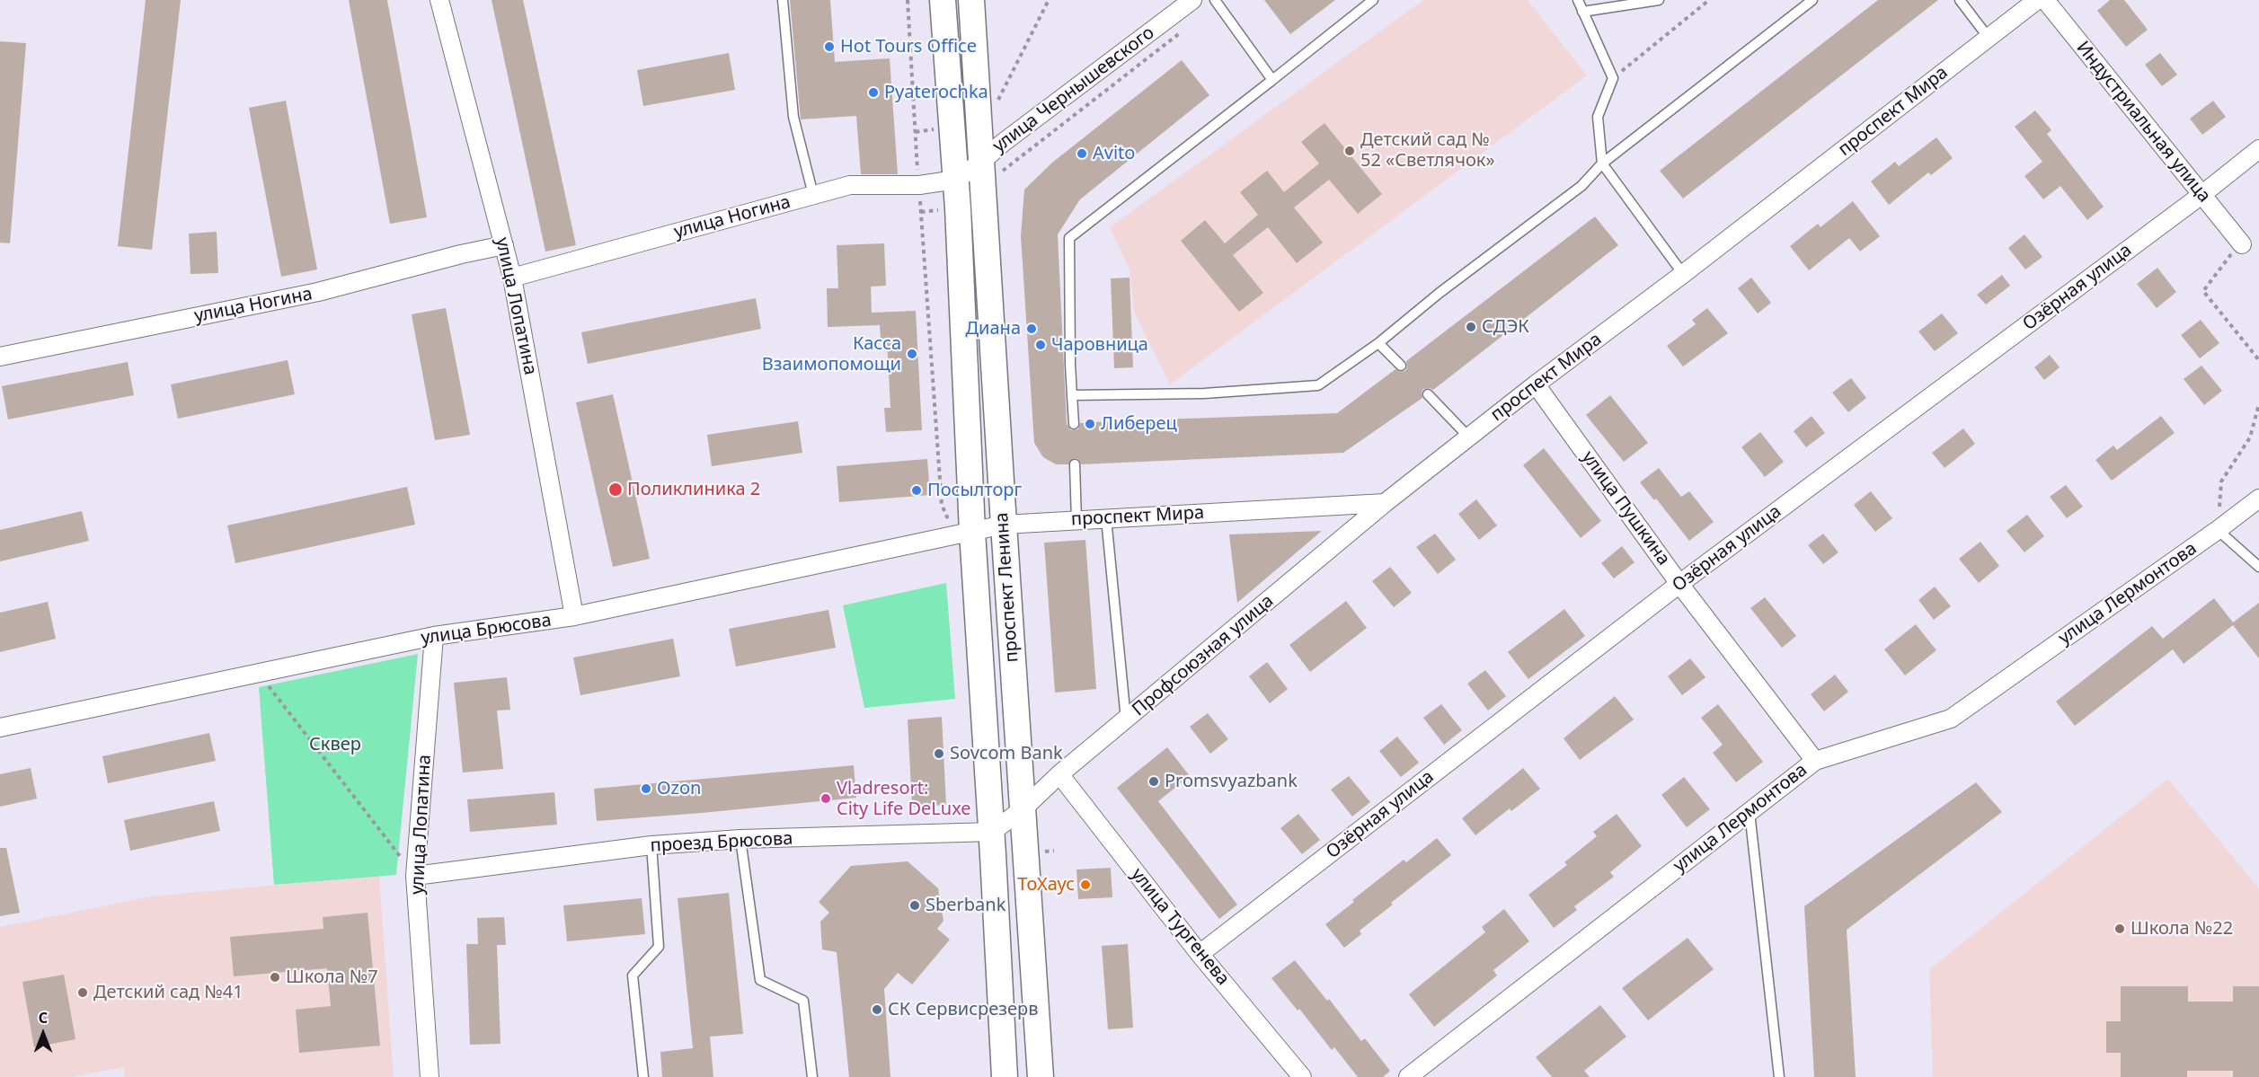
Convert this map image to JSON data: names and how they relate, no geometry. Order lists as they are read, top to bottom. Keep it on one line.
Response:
{"streets":{"main road":["проспект Ленина"],"street":["улица Чернышевского","проспект Мира","Индустриальная улица","улица Ногина","Озёрная улица","улица Лопатина","улица Пушкина","улица Лермонтова","улица Брюсова","Профсоюзная улица","проезд Брюсова","улица Тургенева"]},"crossings":[["улица Чернышевского","улица Ногина"],["улица Чернышевского","проспект Ленина"],["проспект Мира","улица Пушкина"],["проспект Мира","проспект Ленина"],["проспект Мира","улица Брюсова"],["проспект Мира","Профсоюзная улица"],["Индустриальная улица","Озёрная улица"],["улица Ногина","улица Лопатина"],["улица Ногина","проспект Ленина"],["Озёрная улица","улица Пушкина"],["Озёрная улица","улица Тургенева"],["улица Лопатина","улица Брюсова"],["улица Лопатина","проезд Брюсова"],["улица Пушкина","улица Лермонтова"],["проспект Ленина","улица Брюсова"],["проспект Ленина","Профсоюзная улица"],["проспект Ленина","проезд Брюсова"],["Профсоюзная улица","улица Тургенева"]],"parks":["Сквер"],"places":["Hot Tours Office","Pyaterochka","Детский сад № 52 «Светлячок»","Avito","СДЭК","Диана","Чаровница","Касса Взаимопомощи","Либерец","Поликлиника 2","Посылторг","Sovcom Bank","Promsvyazbank","Ozon","Vladresort: City Life DeLuxe","ТоХаус","Sberbank","Школа №22","Школа №7","Детский сад №41","СК Сервисрезерв"],"north":"top"}
